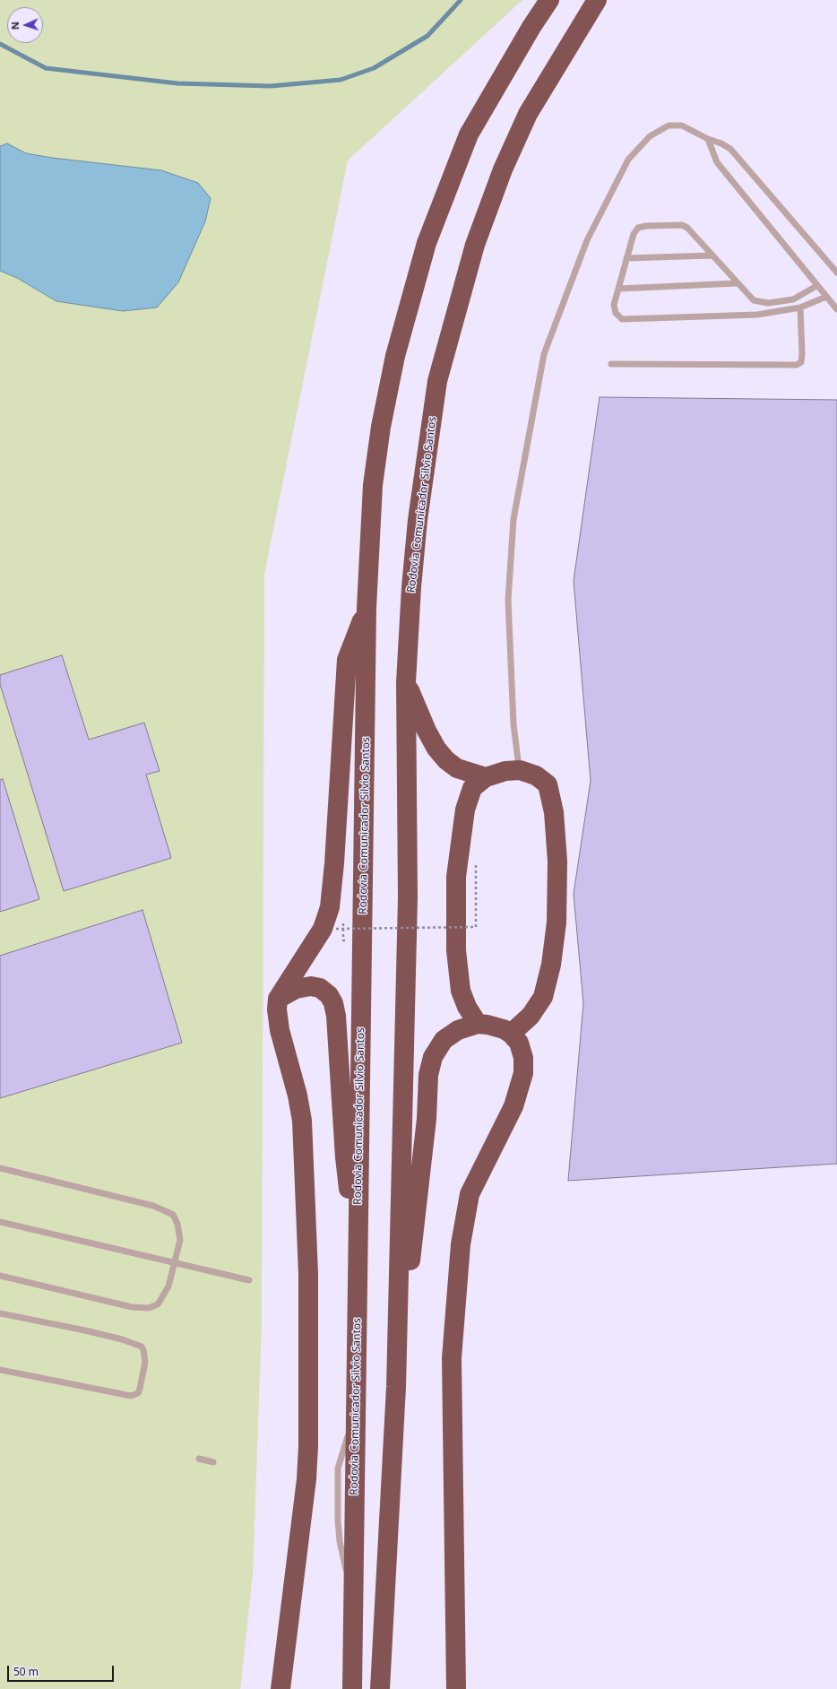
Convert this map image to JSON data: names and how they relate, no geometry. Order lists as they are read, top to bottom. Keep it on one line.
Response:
{"streets":{"highway":["Rodovia Comunicador Silvio Santos"]},"scale_bar":"50 m","north":"left"}
